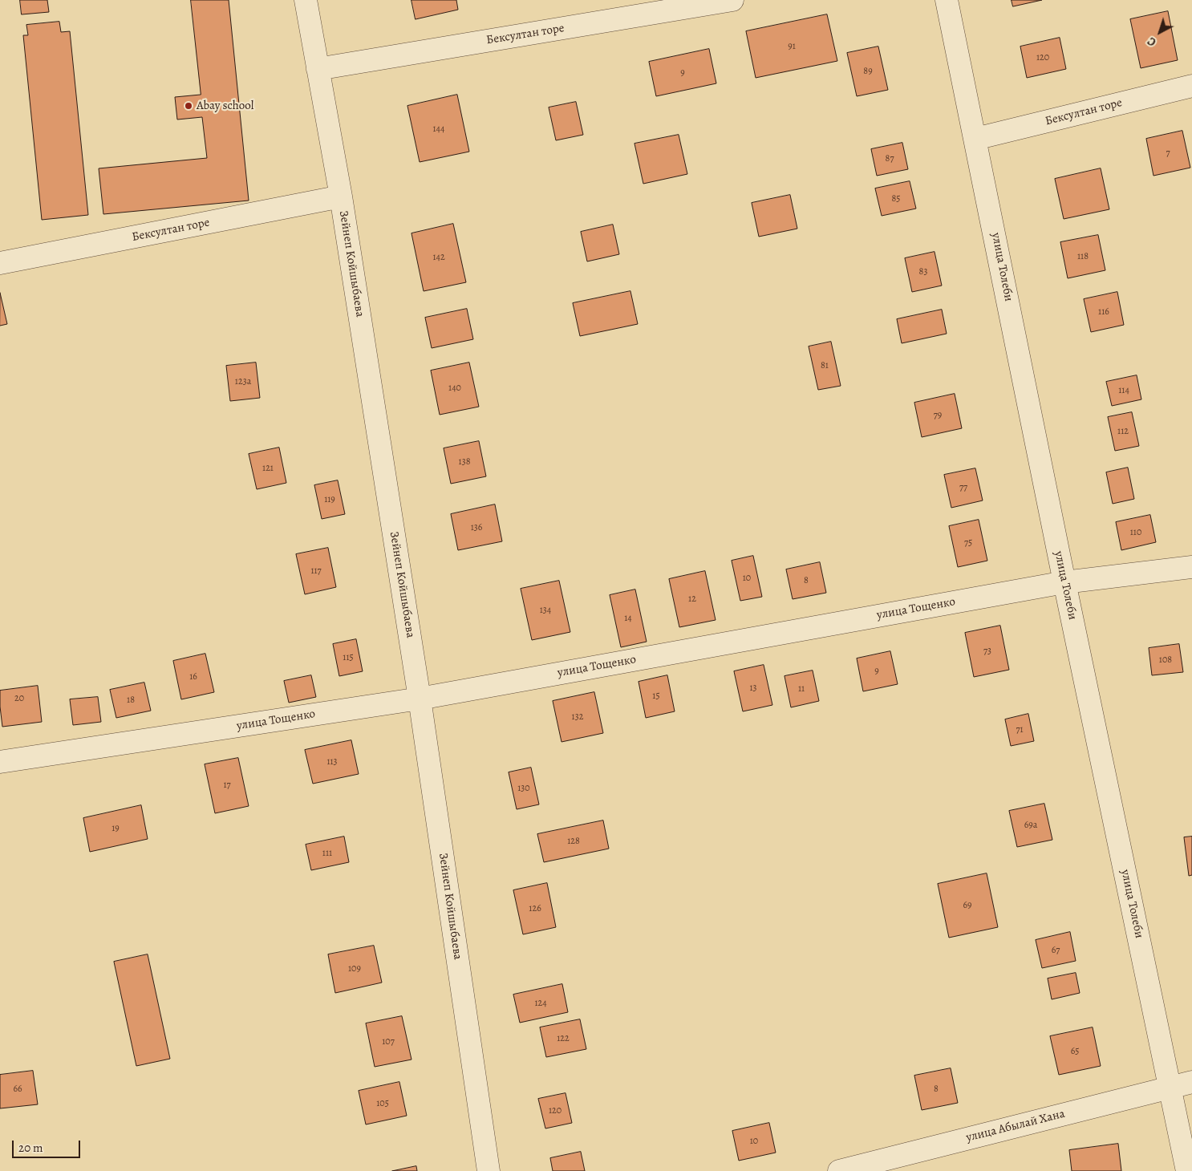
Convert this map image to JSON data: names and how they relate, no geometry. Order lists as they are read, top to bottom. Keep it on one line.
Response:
{"streets":{"street":["Бексултан торе","Зейнеп Койшыбаева","улица Толеби","улица Тощенко","улица Абылай Хана"]},"crossings":[["Бексултан торе","Зейнеп Койшыбаева"],["Бексултан торе","улица Толеби"],["Зейнеп Койшыбаева","улица Тощенко"],["улица Толеби","улица Тощенко"],["улица Толеби","улица Абылай Хана"]],"places":["Abay school"],"house_numbers":["91","120","89","9","144","7","87","85","118","142","83","116","81","123а","140","114","79","112","138","121","77","119","136","110","75","117","10","8","12","134","14","73","115","108","9","16","13","11","15","20","18","132","71","113","17","130","69а","19","128","111","69","126","67","109","124","122","107","65","66","8","105","120","10"],"scale_bar":"20 m","north":"bottom left"}
